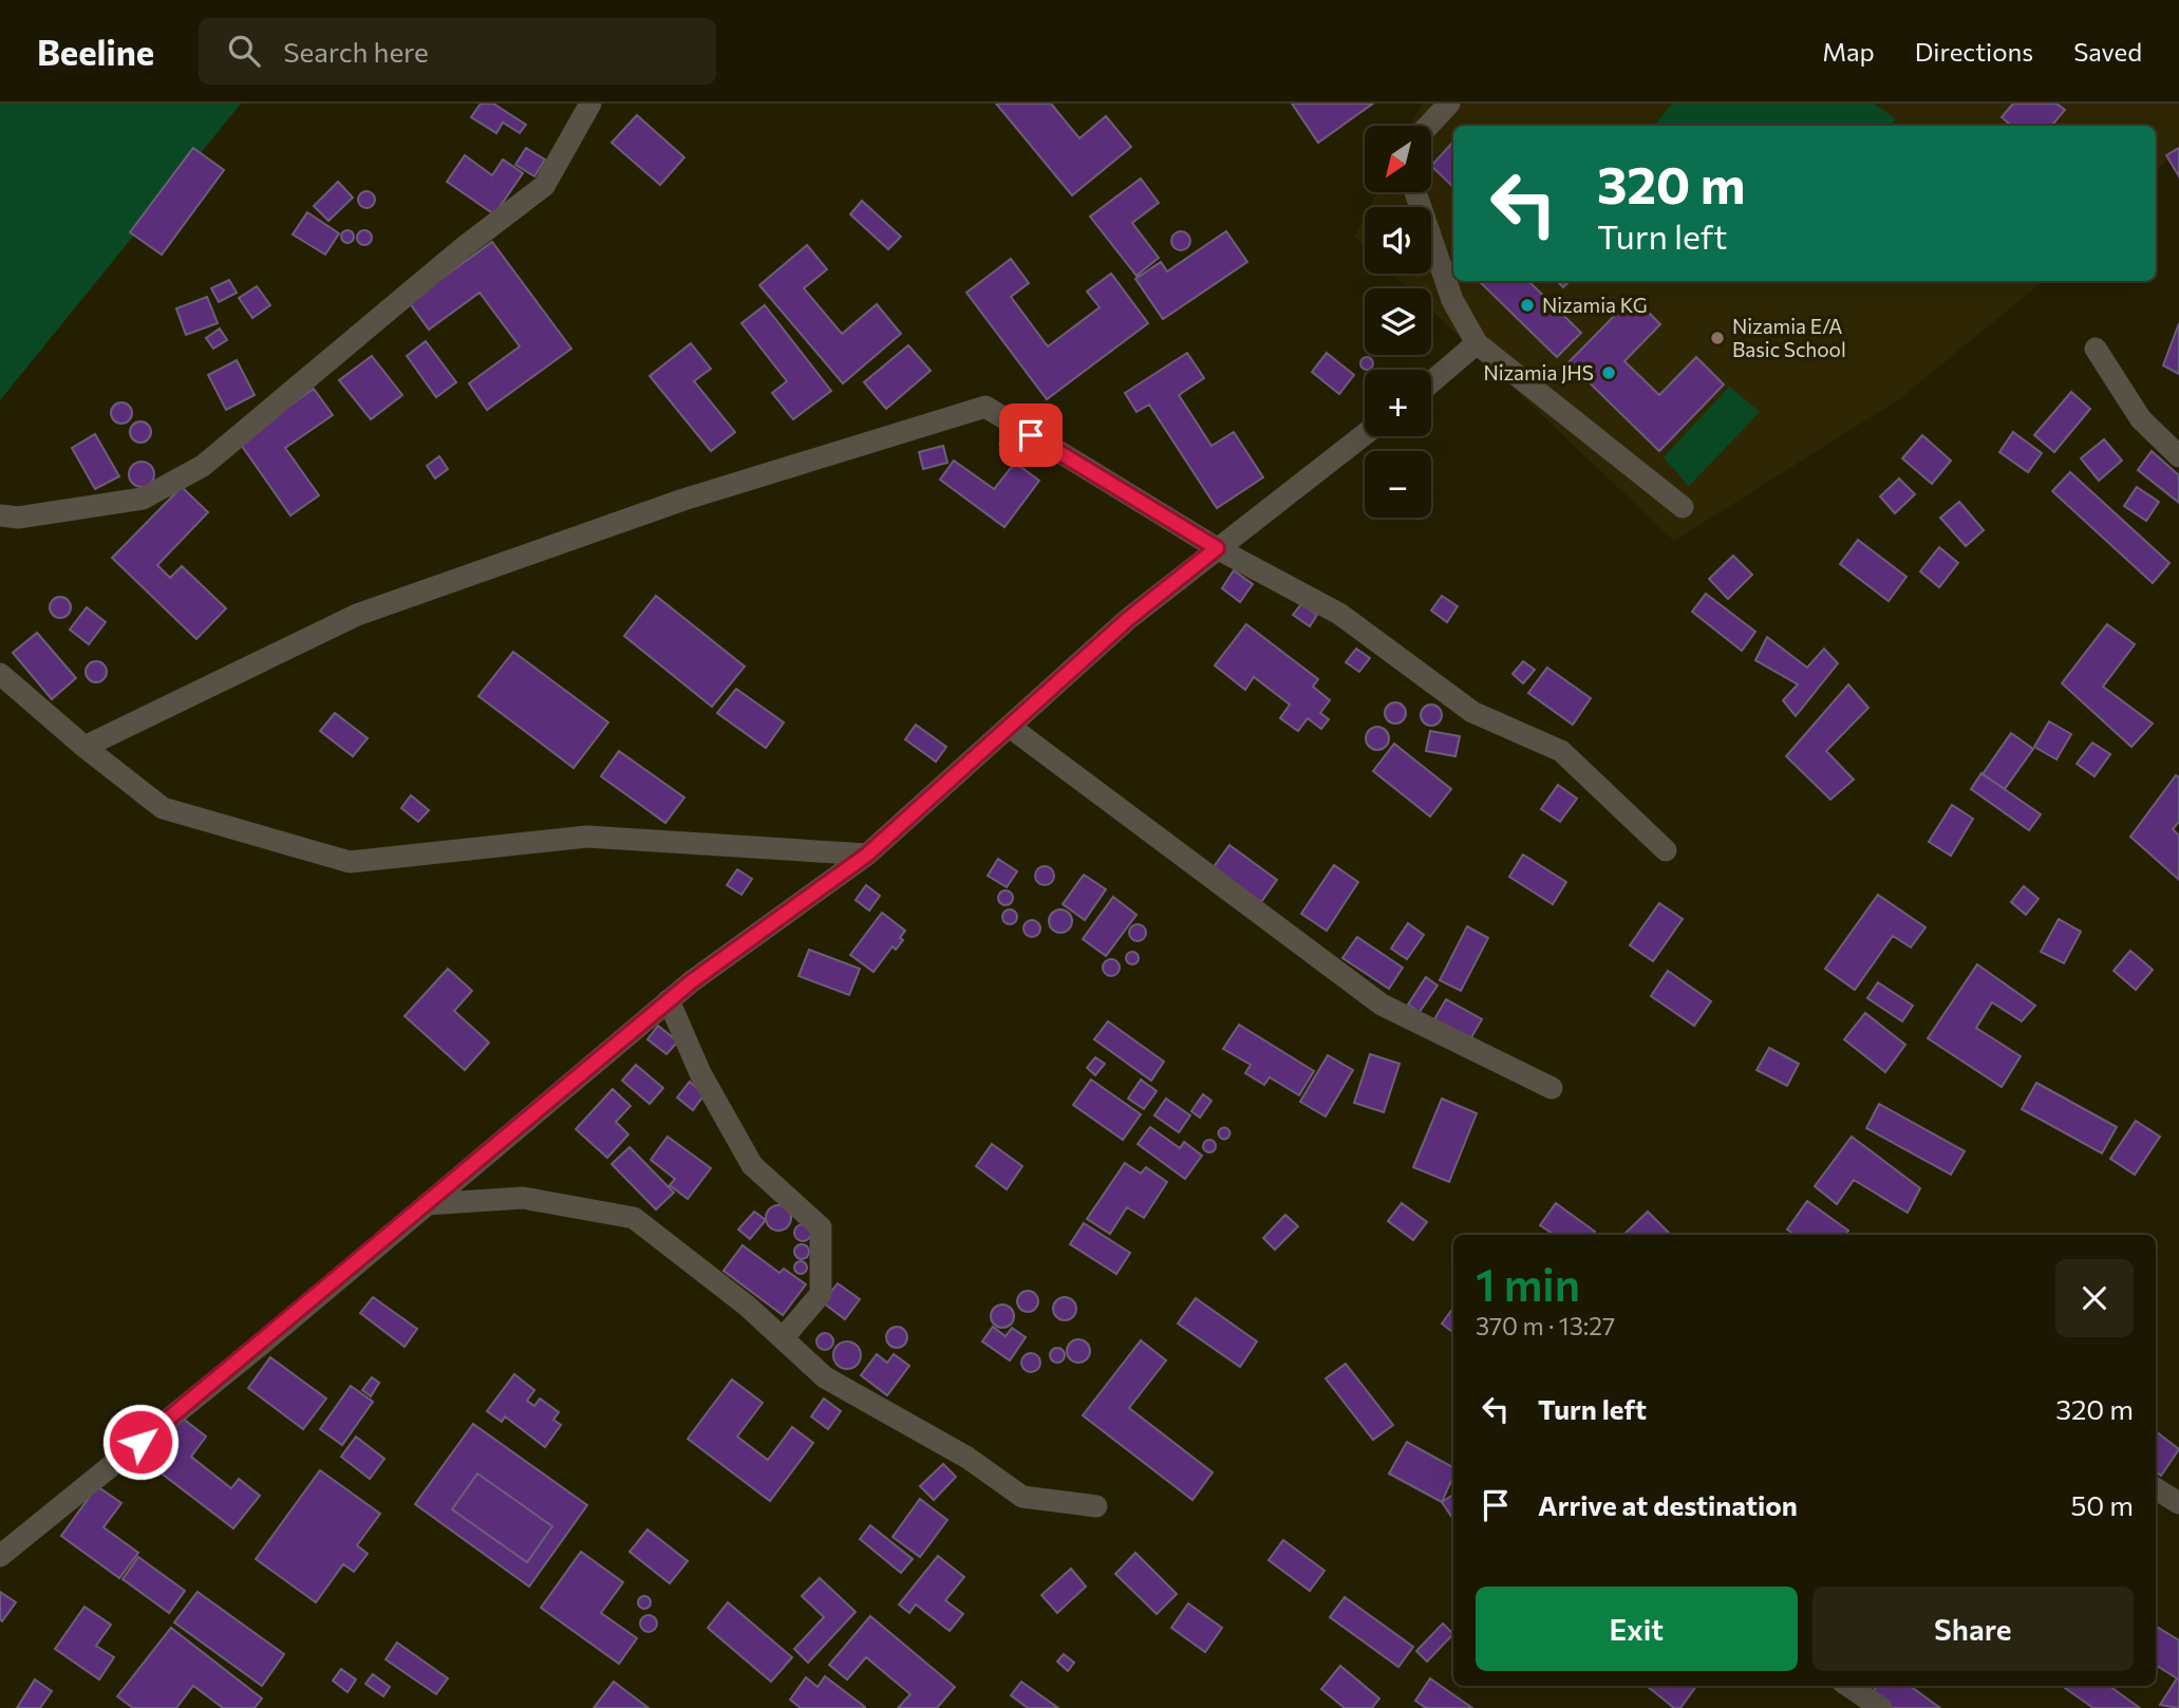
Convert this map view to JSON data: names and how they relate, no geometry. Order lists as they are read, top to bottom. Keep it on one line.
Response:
{"places":["Nizamia KG","Nizamia E/A Basic School","Nizamia JHS"],"north":"bottom left","page":{"header":"Beeline","search":"Search here","nav":["Map","Directions","Saved"],"map_buttons":["+","−"],"turn":["320 m","Turn left"],"heading":["1 min","370 m · 13:27"],"list":[{"name":"Turn left","value":"320 m"},{"name":"Arrive at destination","value":"50 m"}],"buttons":["Exit","Share"]}}
